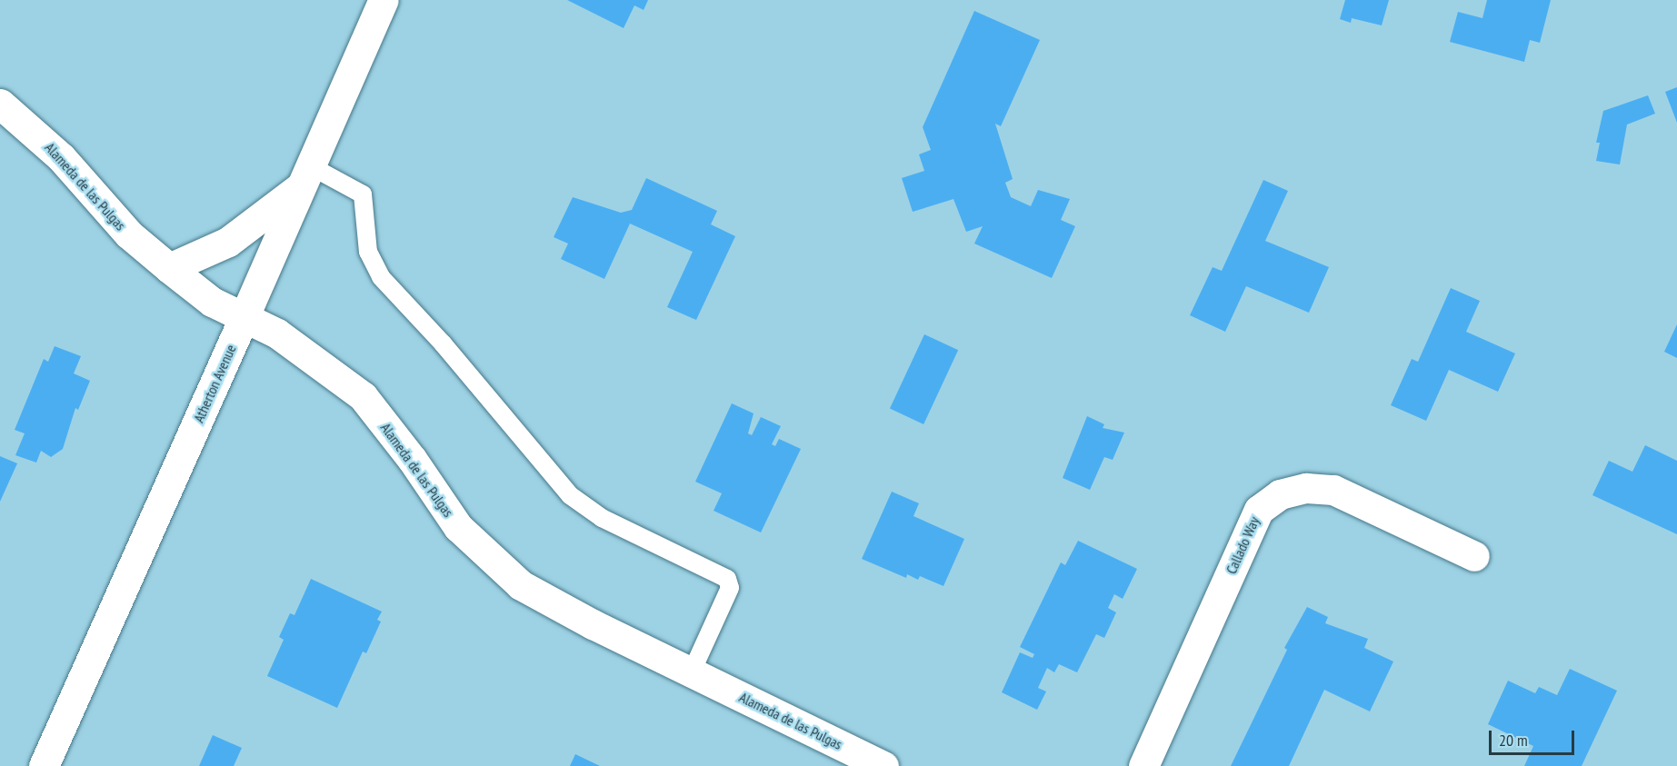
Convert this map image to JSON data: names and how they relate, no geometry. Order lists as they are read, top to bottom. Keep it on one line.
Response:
{"streets":{"street":["Alameda de las Pulgas","Atherton Avenue","Callado Way"]},"crossings":[["Alameda de las Pulgas","Atherton Avenue"]],"scale_bar":"20 m"}
